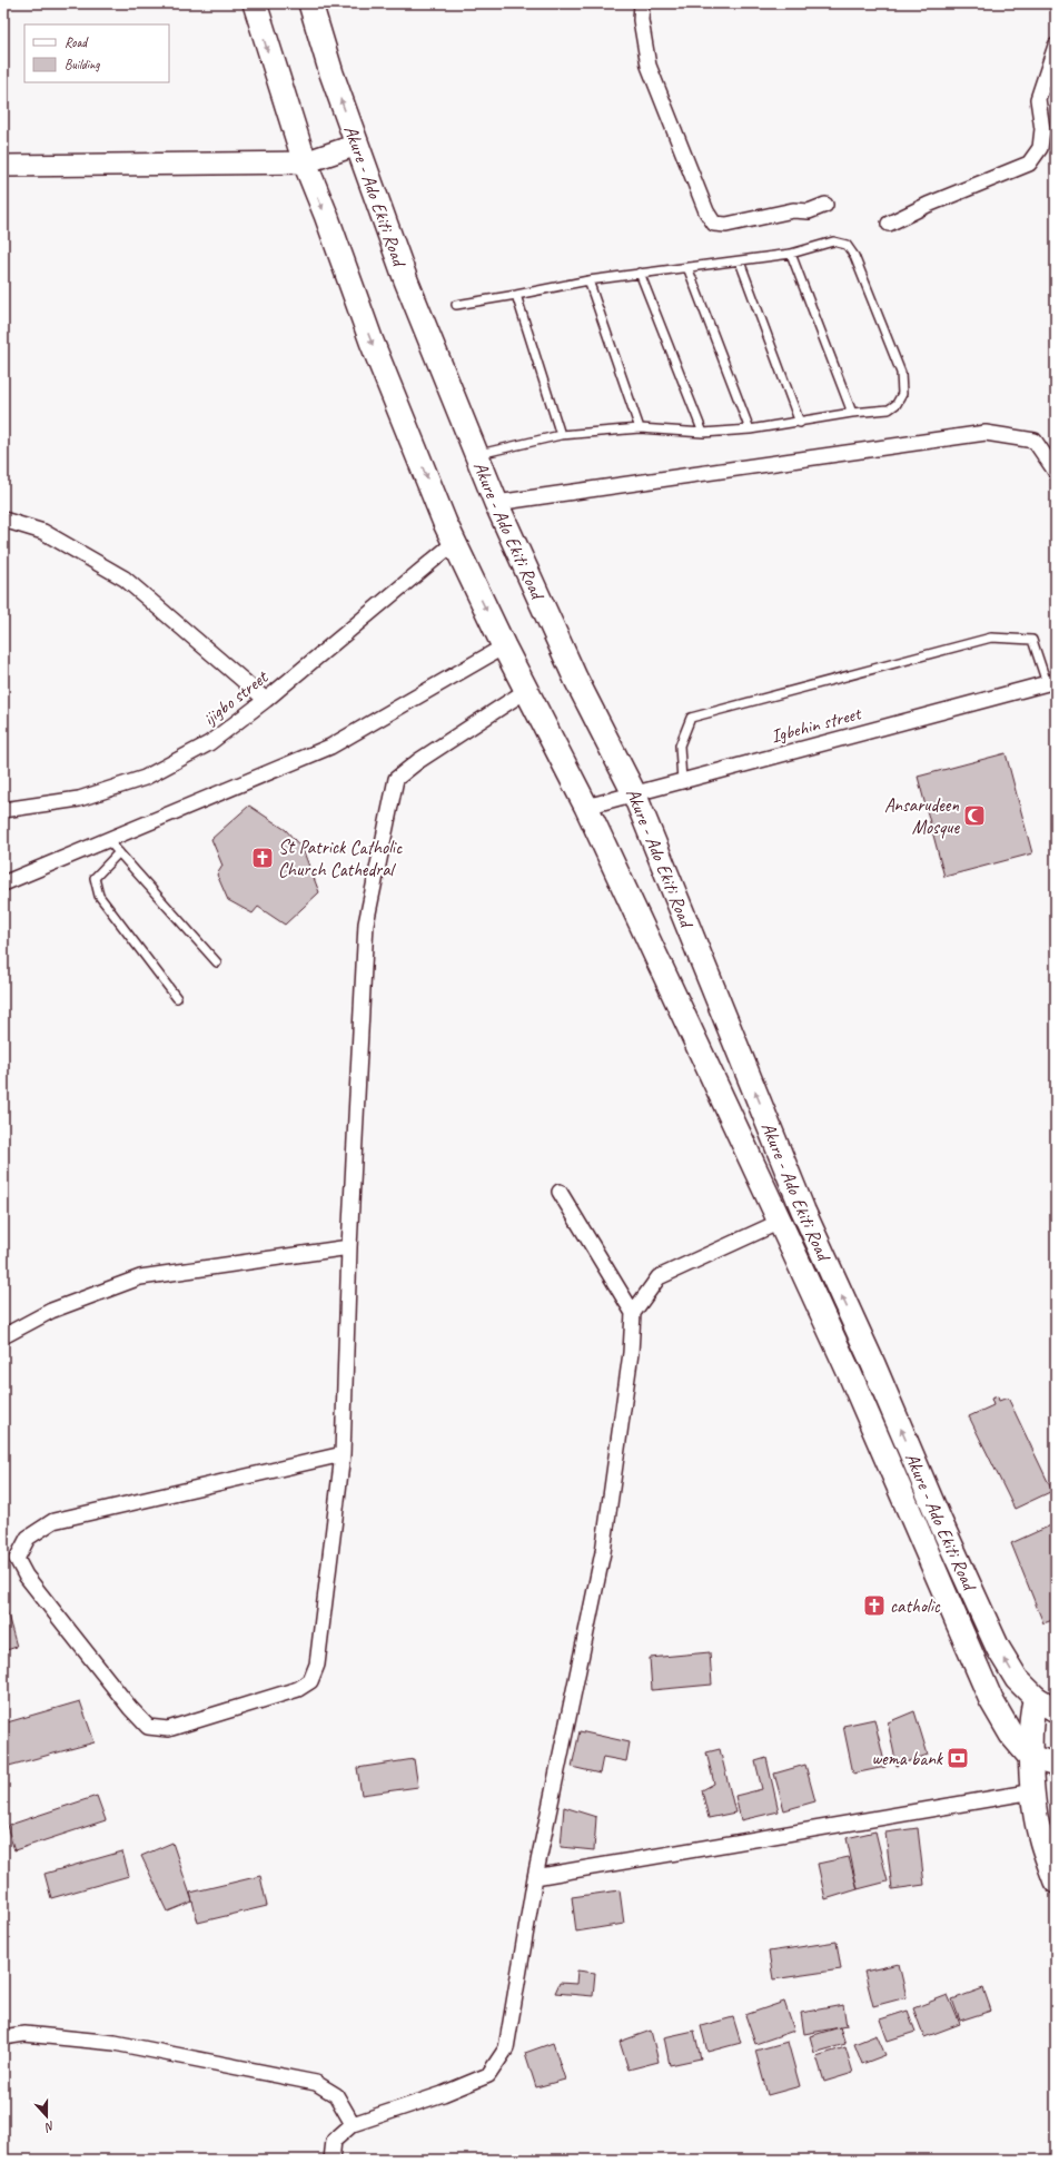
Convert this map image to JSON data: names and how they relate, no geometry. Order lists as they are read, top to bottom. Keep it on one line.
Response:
{"streets":{"main road":["Akure - Ado Ekiti Road"],"street":["ijigbo street","Igbehin street"]},"crossings":[["Akure - Ado Ekiti Road","ijigbo street"],["Akure - Ado Ekiti Road","Igbehin street"]],"places":{"mosque":["Ansarudeen Mosque"],"church":["St Patrick Catholic Church Cathedral","catholic"],"bank":["wema bank"]},"legend":["Road","Building"],"north":"bottom"}
